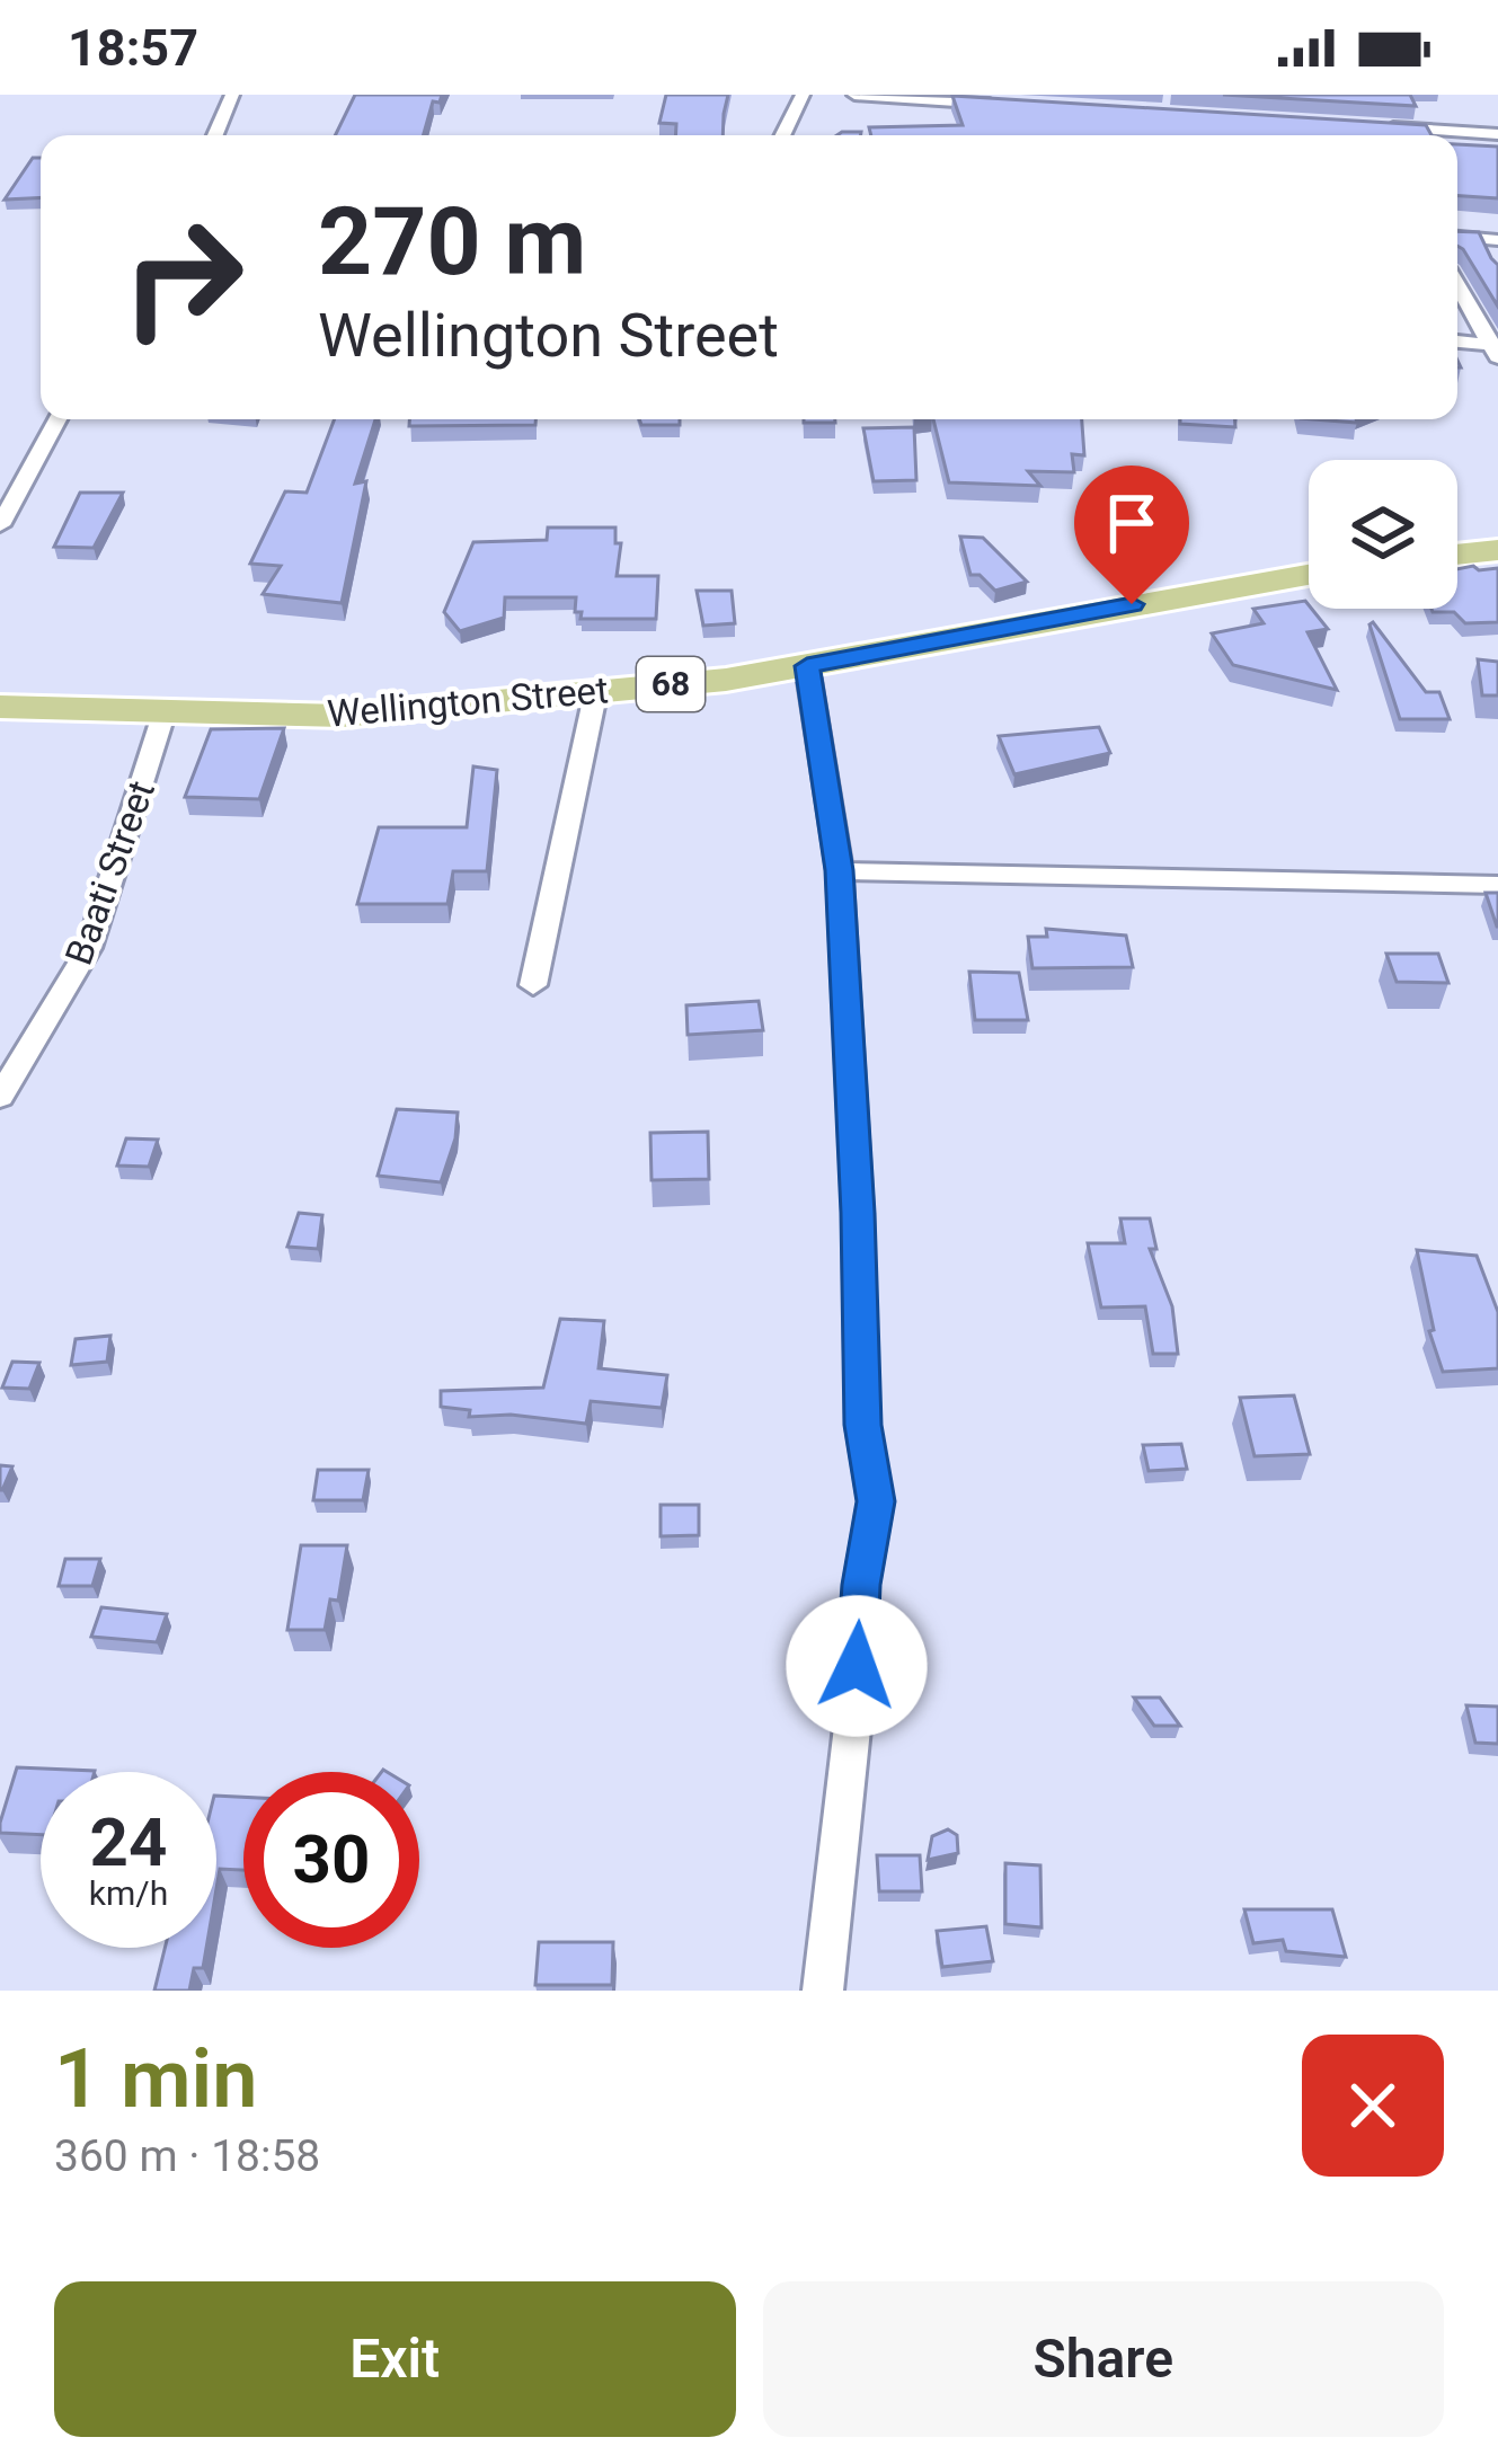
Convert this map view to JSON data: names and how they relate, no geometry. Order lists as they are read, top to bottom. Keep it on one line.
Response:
{"streets":{"main road":["68","Wellington Street"],"street":["Baati Street"]},"crossings":[["Wellington Street","Baati Street"]],"page":{"status":"18:57","turn":["270 m","Wellington Street"],"speed":"24 km/h","limit":"30","heading":["1 min","360 m · 18:58"],"buttons":["Exit","Share"]}}
